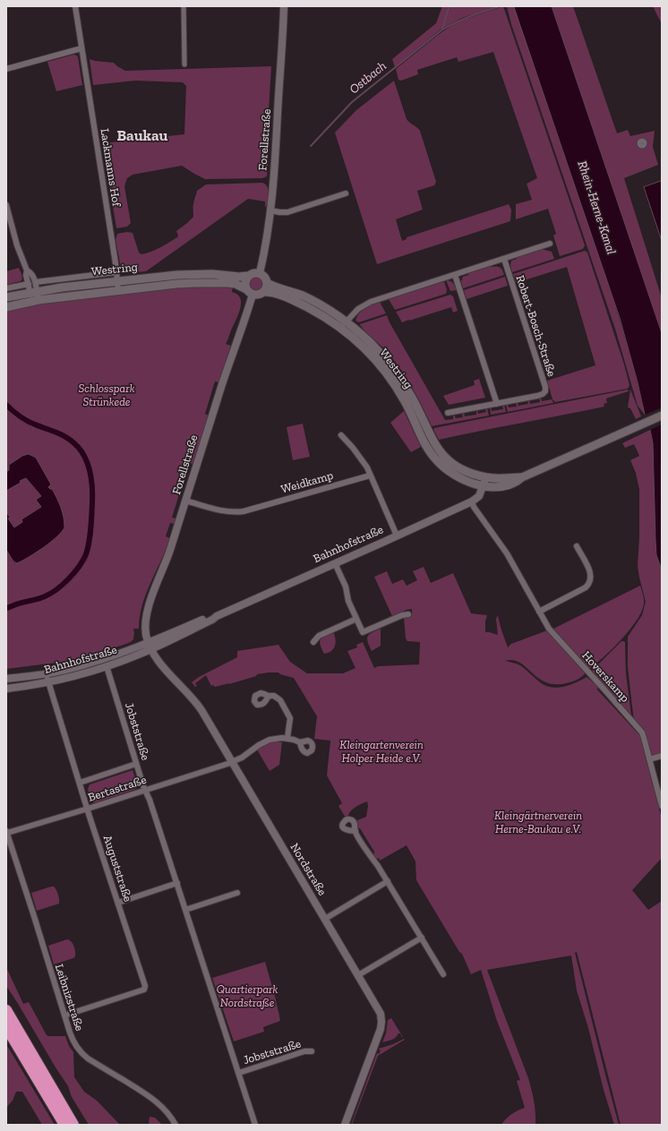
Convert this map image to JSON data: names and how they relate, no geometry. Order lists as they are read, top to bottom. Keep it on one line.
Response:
{"streets":{"main road":["Westring"],"street":["Forellstraße","Lackmanns Hof","Robert-Bosch-Straße","Weidkamp","Bahnhofstraße","Hoverskamp","Jobststraße","Bertastraße","Auguststraße","Nordstraße","Leibnizstraße"]},"crossings":[["Forellstraße","Westring"],["Forellstraße","Weidkamp"],["Forellstraße","Bahnhofstraße"],["Forellstraße","Nordstraße"],["Lackmanns Hof","Westring"],["Westring","Bahnhofstraße"],["Bahnhofstraße","Hoverskamp"],["Bahnhofstraße","Jobststraße"],["Bahnhofstraße","Auguststraße"],["Bahnhofstraße","Nordstraße"],["Jobststraße","Bertastraße"],["Bertastraße","Auguststraße"],["Bertastraße","Nordstraße"],["Bertastraße","Leibnizstraße"],["Auguststraße","Leibnizstraße"]],"districts":["Baukau"],"water":["Ostbach","Rhein-Herne-Kanal"],"parks":["Schlosspark Strünkede","Kleingartenverein Holper Heide e.V.","Kleingärtnerverein Herne-Baukau e.V.","Quartierpark Nordstraße"]}
